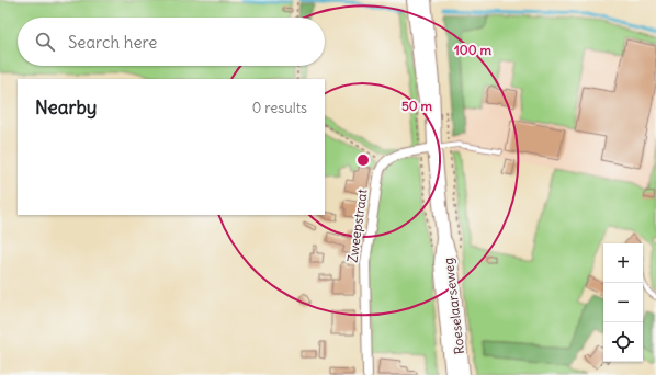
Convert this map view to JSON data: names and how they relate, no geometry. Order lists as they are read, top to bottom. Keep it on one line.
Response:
{"streets":{"main road":["Roeselaarseweg"],"street":["Zweepstraat"]},"page":{"search":"Search here","heading":["Nearby","0 results"],"map_buttons":["+","−"]},"rings":["100 m","50 m"]}
